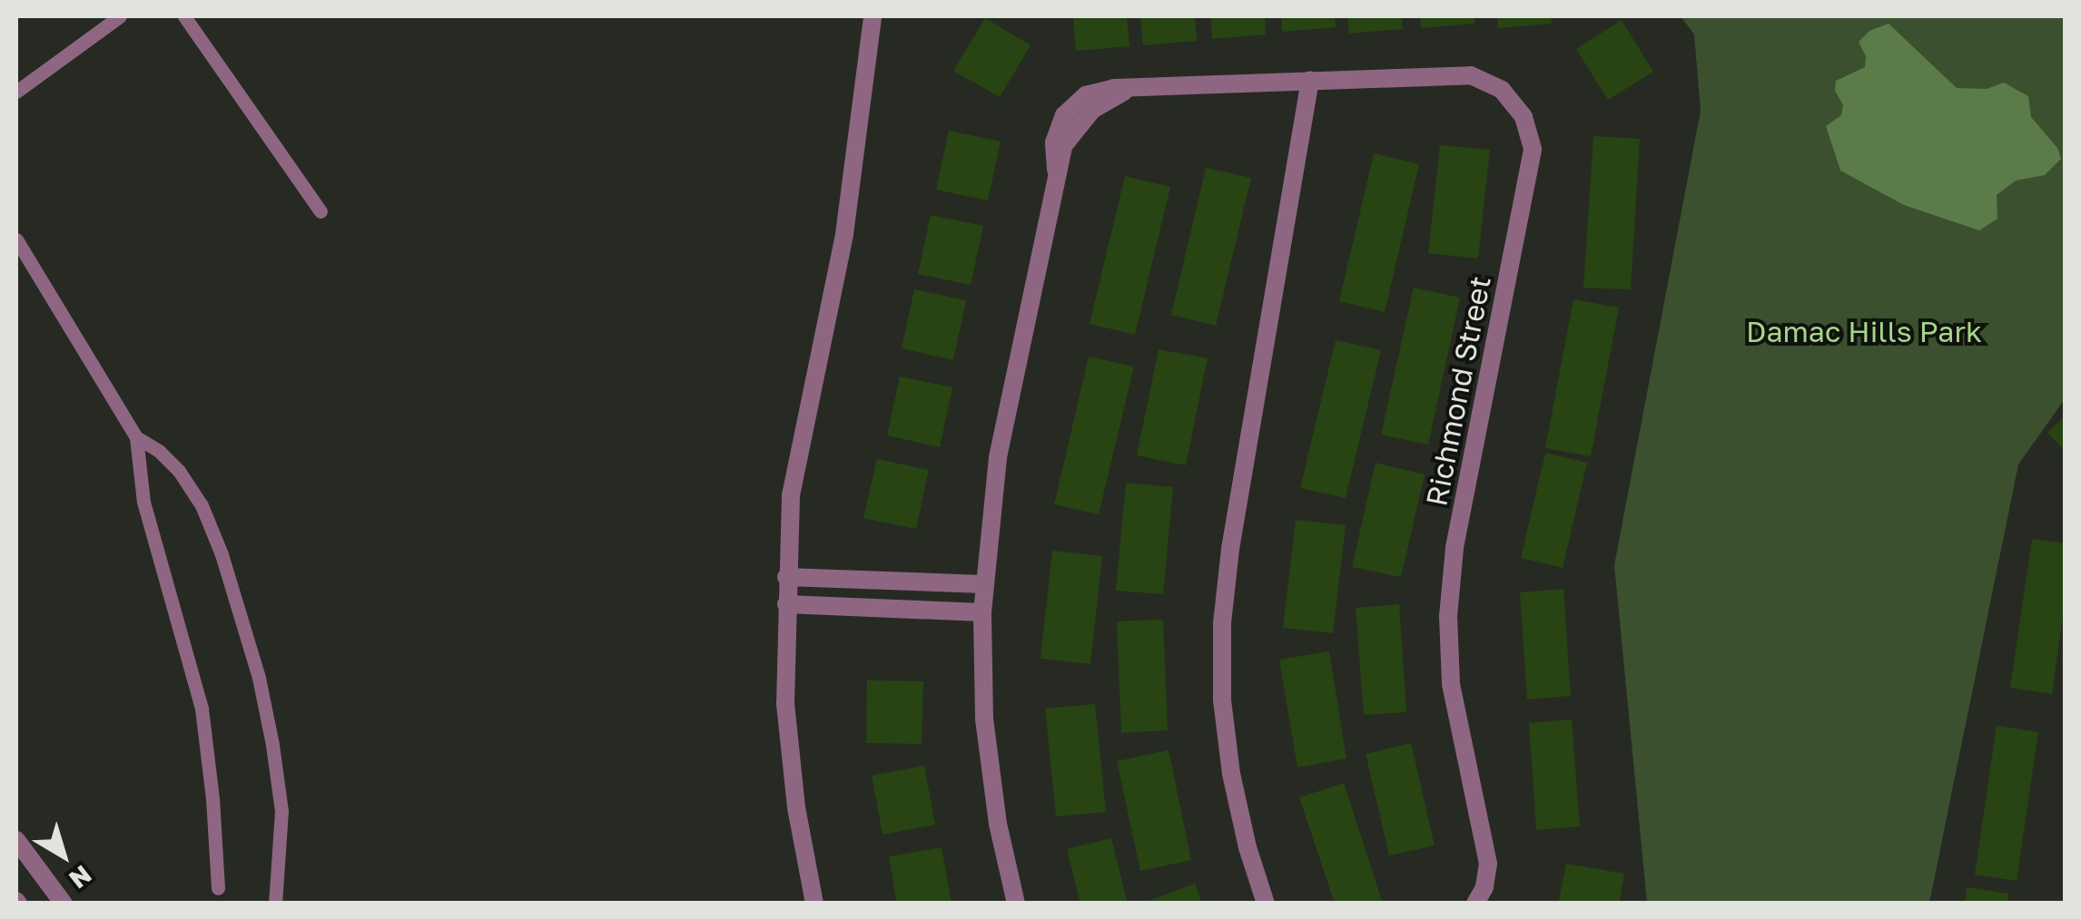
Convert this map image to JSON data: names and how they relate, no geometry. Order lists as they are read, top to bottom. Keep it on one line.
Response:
{"streets":{"street":["Richmond Street"]},"parks":["Damac Hills Park"],"north":"bottom right"}
